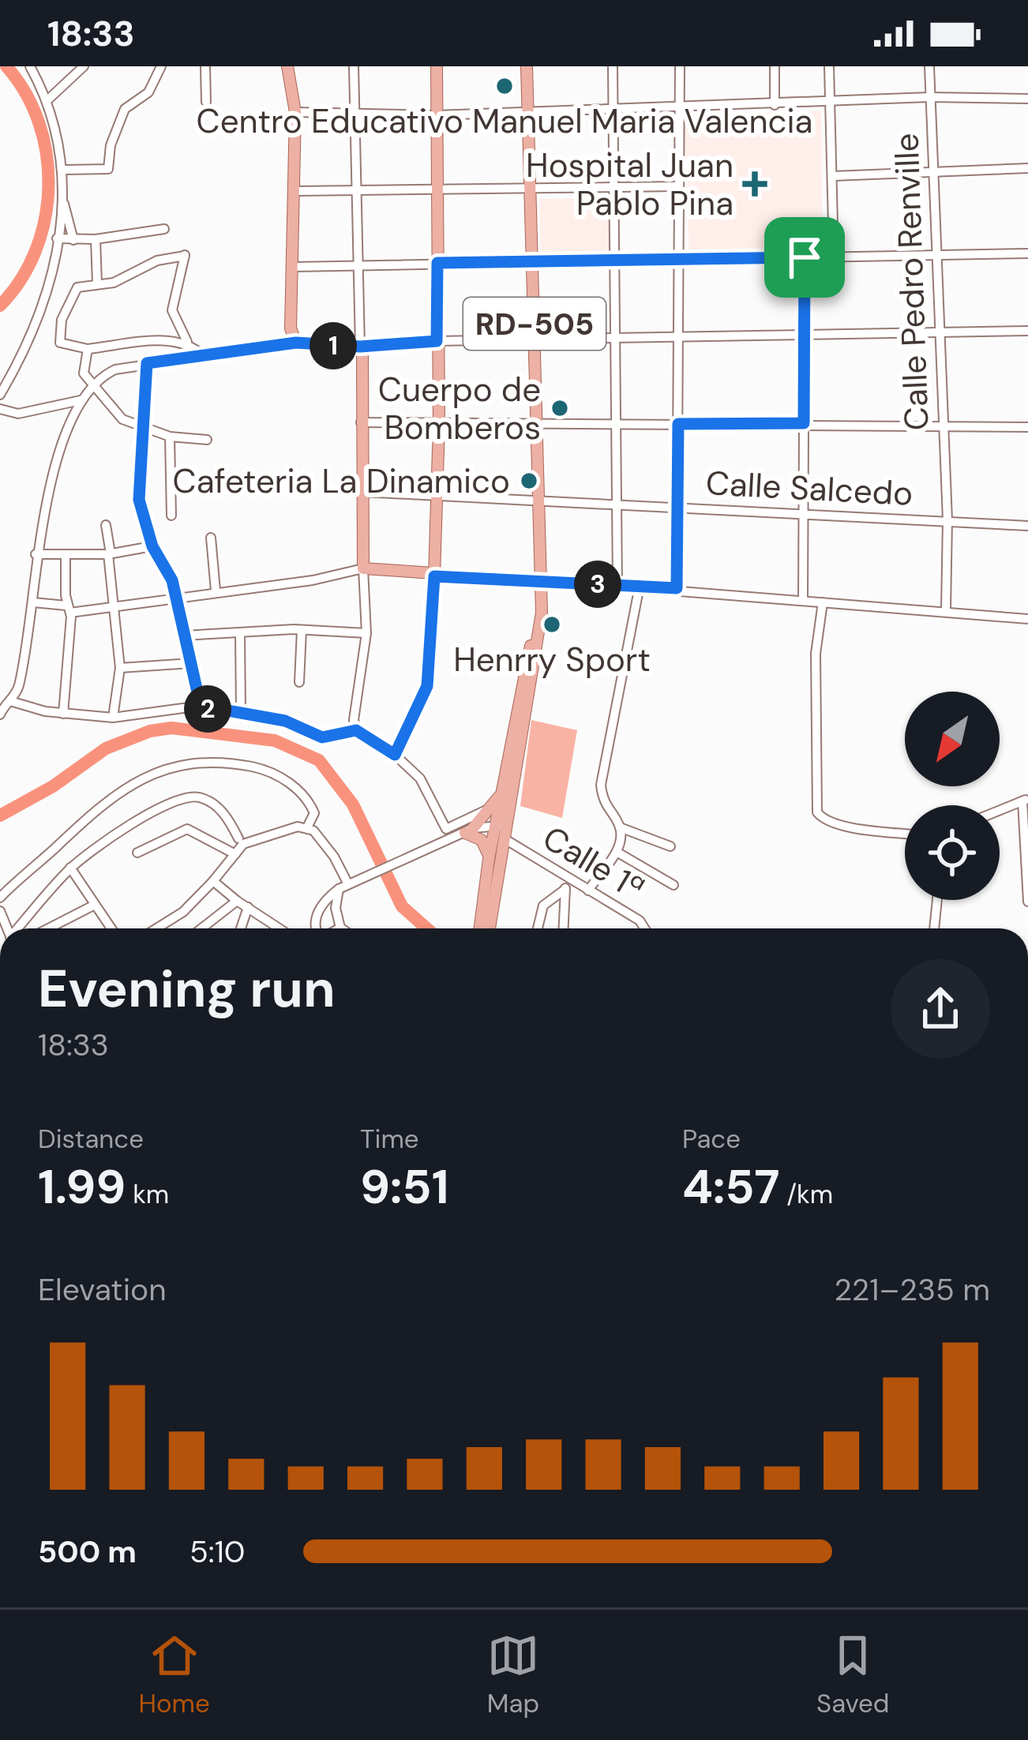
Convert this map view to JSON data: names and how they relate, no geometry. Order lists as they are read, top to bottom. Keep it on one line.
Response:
{"streets":{"main road":["RD-505"],"street":["Calle Pedro Renville","Calle Salcedo","Calle 1ª"]},"crossings":[["Calle Pedro Renville","Calle Salcedo"],["RD-505","Calle Salcedo"],["RD-505","Calle 1ª"]],"places":{"other":["Centro Educativo Manuel Maria Valencia","Cuerpo de Bomberos","Cafeteria La Dinamico","Henrry Sport"],"health":["Hospital Juan Pablo Pina"]},"north":"bottom left","page":{"status":"18:33","pins":["1","3","2"],"heading":["Evening run","18:33"],"stats":[["Distance","1.99 km"],["Time","9:51"],["Pace","4:57 /km"]],"chart":["Elevation","221–235 m"],"list":[{"name":"500 m","note":"5:10"}],"tabs":["Home","Map","Saved"]}}
